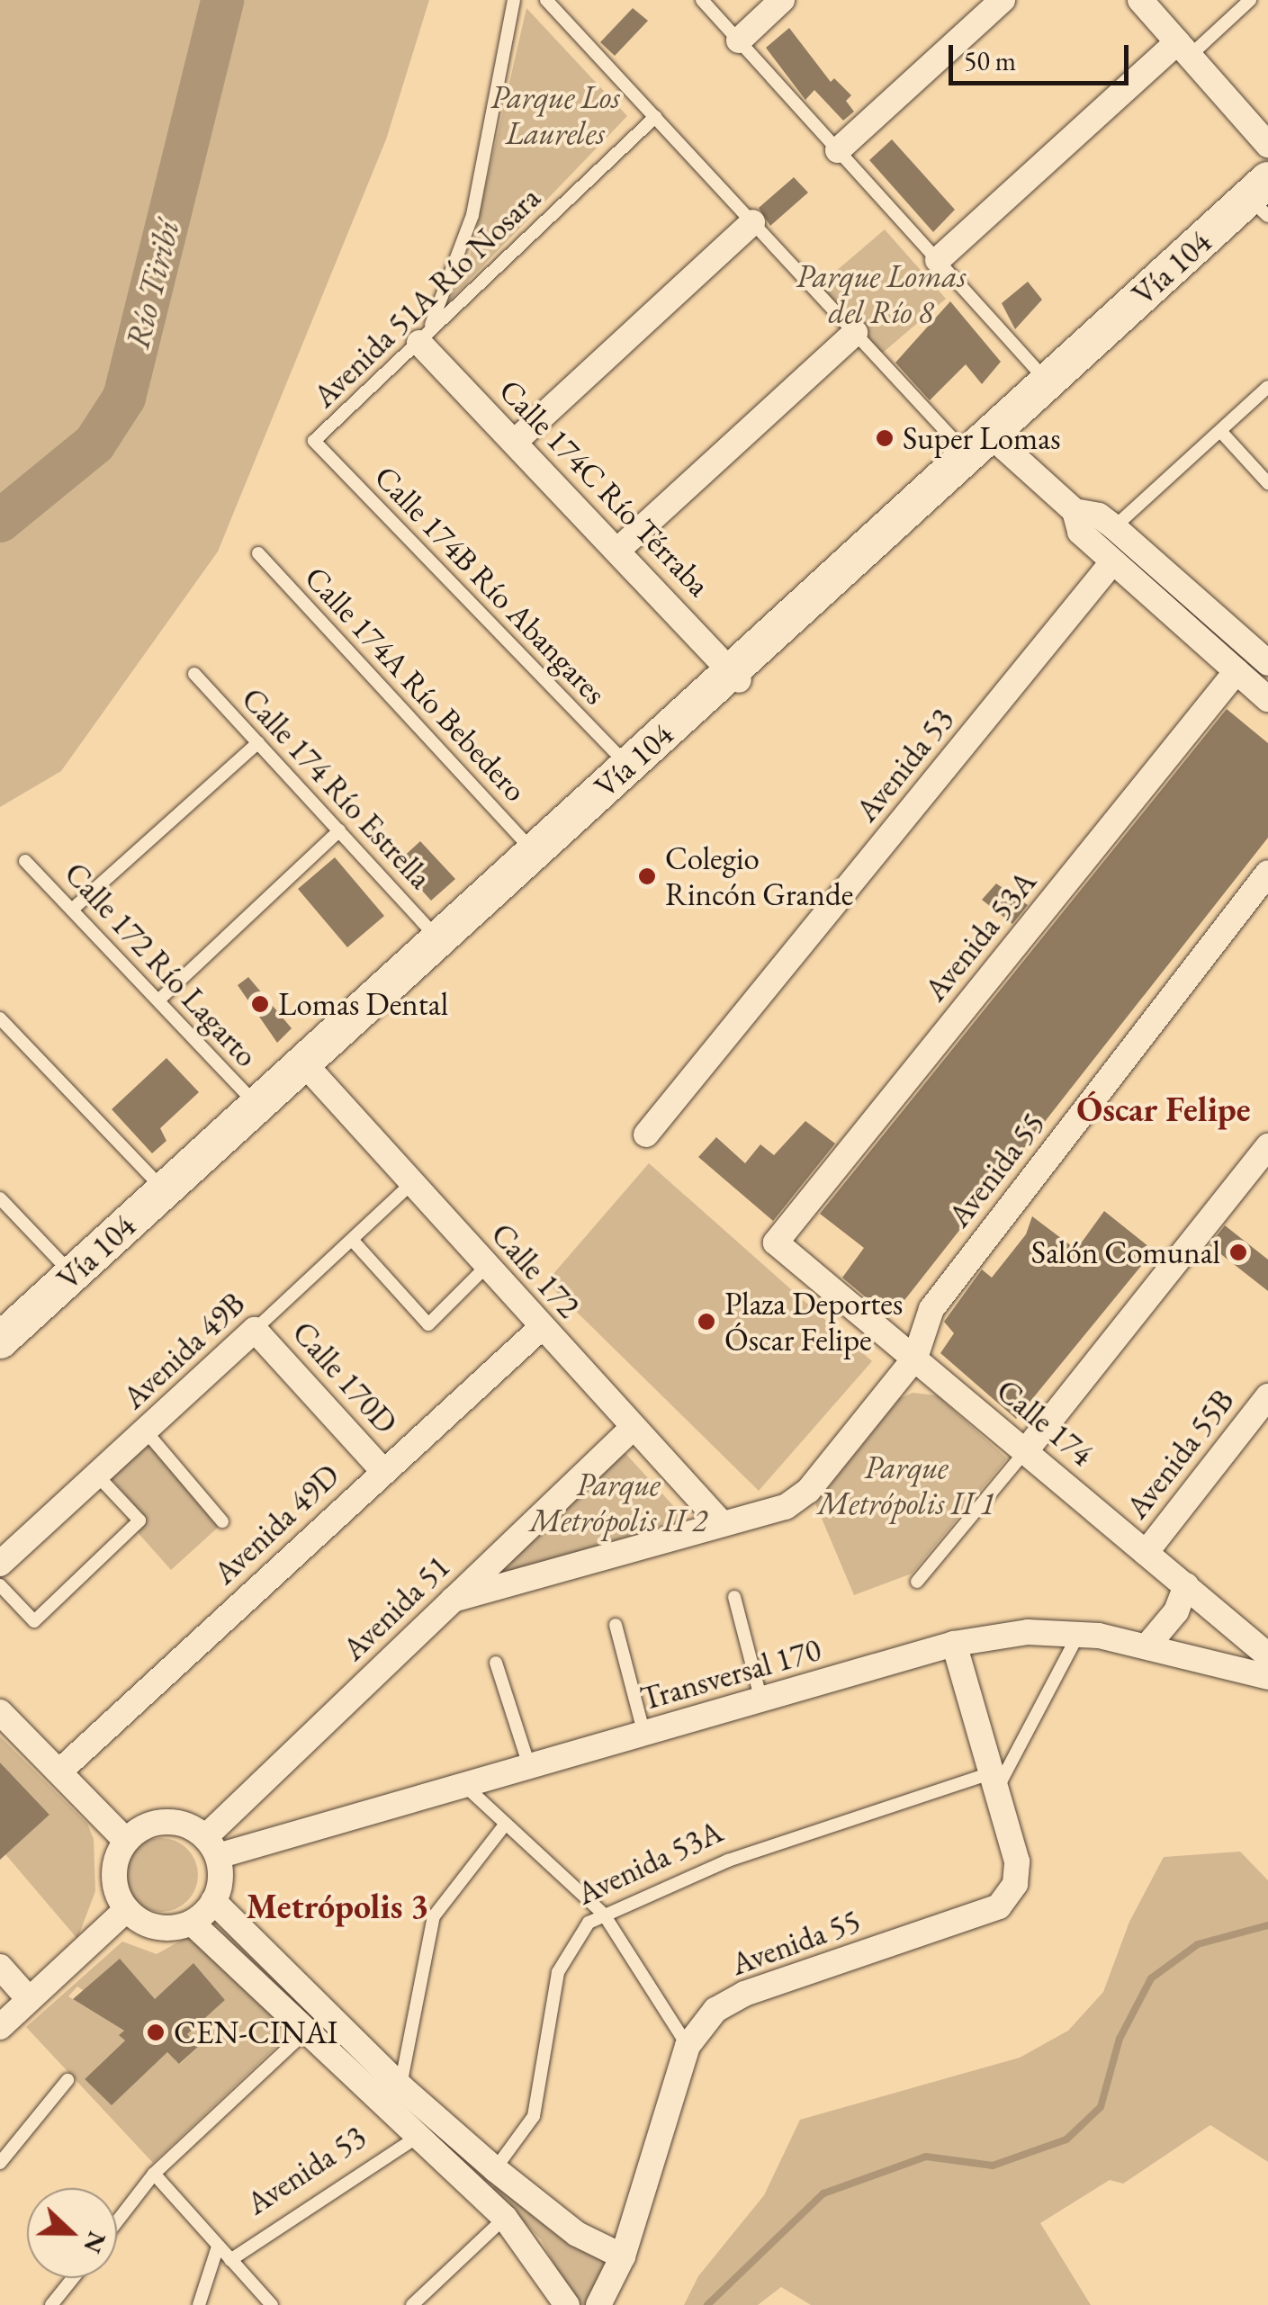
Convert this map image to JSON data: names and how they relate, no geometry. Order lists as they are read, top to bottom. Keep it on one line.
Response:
{"streets":{"main road":["Vía 104"],"street":["Calle 174C Río Térraba","Avenida 53","Avenida 53A","Avenida 55","Calle 172","Avenida 49B","Calle 170D","Calle 174","Avenida 55B","Avenida 49D","Avenida 51","Transversal 170"],"lane":["Avenida 51A Río Nosara","Calle 174B Río Abangares","Calle 174A Río Bebedero","Calle 174 Río Estrella","Calle 172 Río Lagarto"]},"crossings":[["Vía 104","Calle 174C Río Térraba"],["Vía 104","Calle 174B Río Abangares"],["Vía 104","Calle 174A Río Bebedero"],["Vía 104","Calle 174 Río Estrella"],["Vía 104","Calle 172 Río Lagarto"],["Vía 104","Calle 172"],["Avenida 51A Río Nosara","Calle 174C Río Térraba"],["Avenida 51A Río Nosara","Calle 174B Río Abangares"],["Avenida 53A","Avenida 55"],["Avenida 53A","Calle 174"],["Avenida 55","Calle 172"],["Avenida 55","Calle 174"],["Calle 172","Avenida 49B"],["Calle 172","Avenida 49D"],["Calle 172","Avenida 51"],["Avenida 49B","Calle 170D"],["Calle 170D","Avenida 49D"],["Calle 174","Avenida 55B"],["Avenida 51","Transversal 170"]],"districts":["Óscar Felipe","Metrópolis 3"],"water":["Río Tiribí"],"parks":["Parque Los Laureles","Parque Lomas del Río 8","Parque Metrópolis II 1","Parque Metrópolis II 2"],"places":["Super Lomas","Colegio Rincón Grande","Lomas Dental","Salón Comunal","Plaza Deportes Óscar Felipe","CEN-CINAI"],"scale_bar":"50 m","north":"right"}
